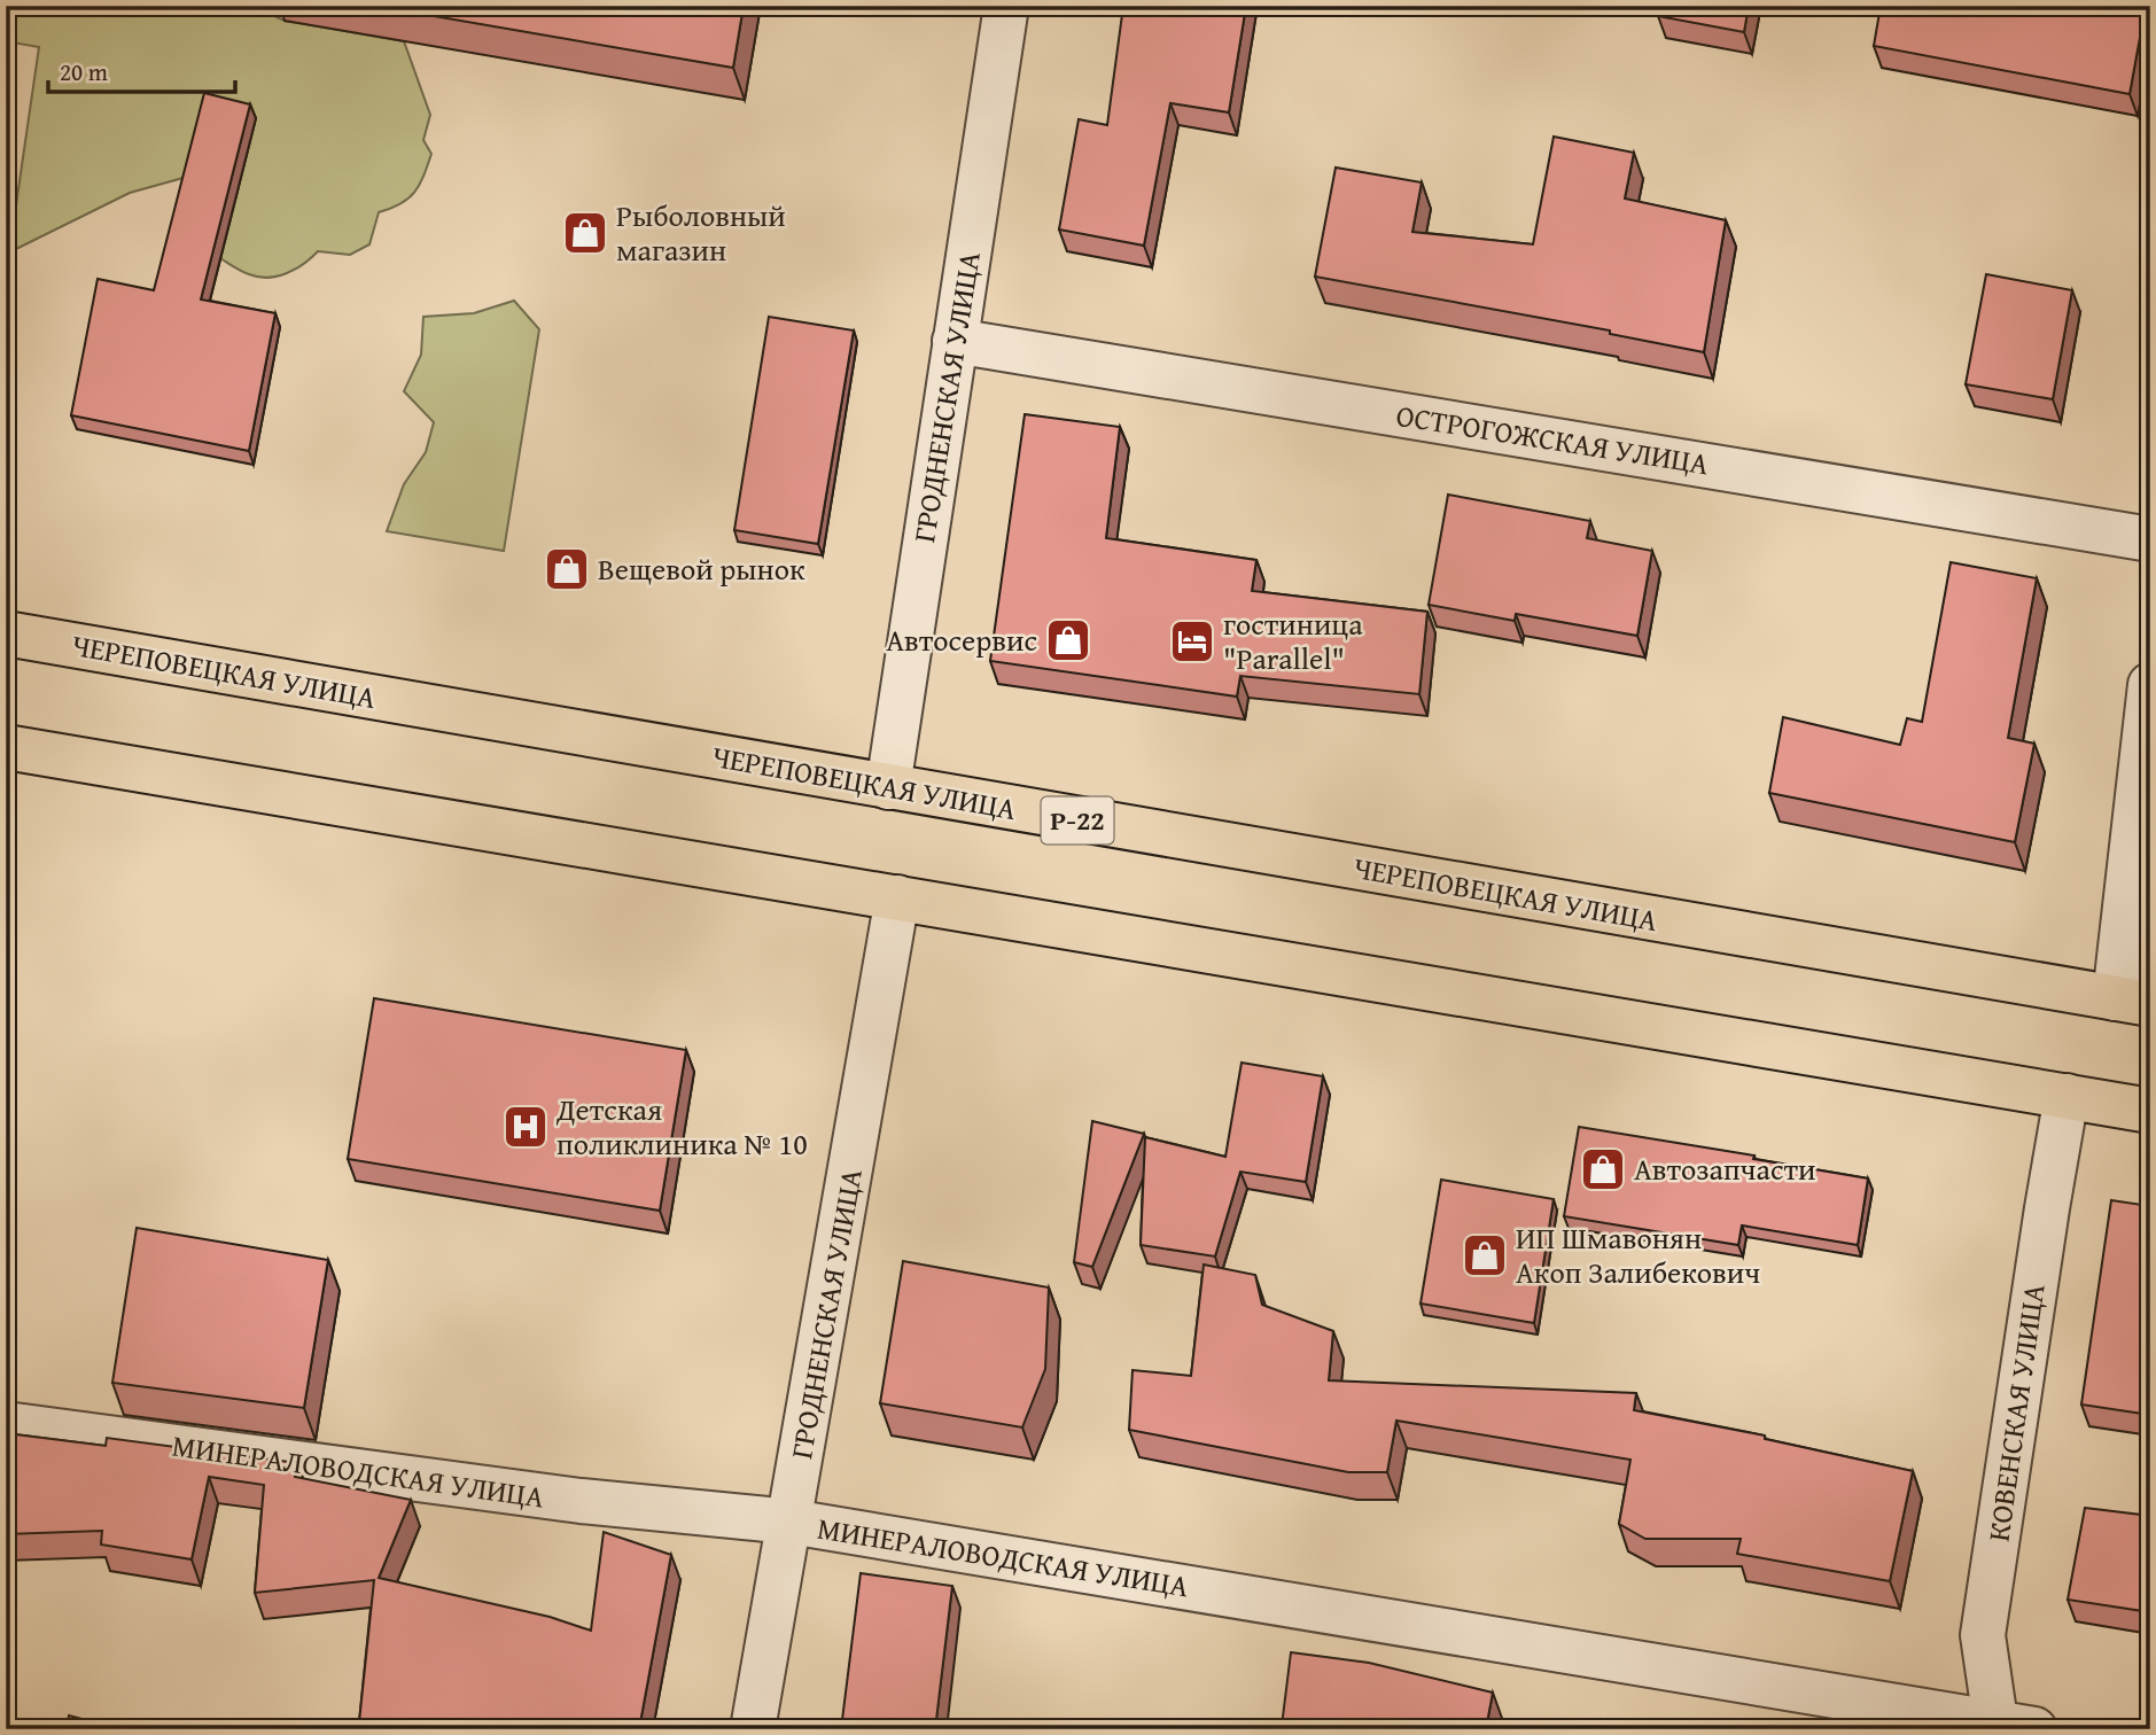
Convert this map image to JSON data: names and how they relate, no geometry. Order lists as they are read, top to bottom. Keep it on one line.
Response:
{"streets":{"highway":["ЧЕРЕПОВЕЦКАЯ УЛИЦА","Р-22"],"street":["ГРОДНЕНСКАЯ УЛИЦА","ОСТРОГОЖСКАЯ УЛИЦА","КОВЕНСКАЯ УЛИЦА","МИНЕРАЛОВОДСКАЯ УЛИЦА"]},"crossings":[["ГРОДНЕНСКАЯ УЛИЦА","ОСТРОГОЖСКАЯ УЛИЦА"],["ГРОДНЕНСКАЯ УЛИЦА","ЧЕРЕПОВЕЦКАЯ УЛИЦА"],["ГРОДНЕНСКАЯ УЛИЦА","МИНЕРАЛОВОДСКАЯ УЛИЦА"],["КОВЕНСКАЯ УЛИЦА","МИНЕРАЛОВОДСКАЯ УЛИЦА"]],"places":{"shop":["Рыболовный магазин","Вещевой рынок","Автосервис","Автозапчасти","ИП Шмавонян Акоп Залибекович"],"hotel":["гостиница \"Parallel\""],"hospital":["Детская поликлиника № 10"]},"scale_bar":"20 m"}
